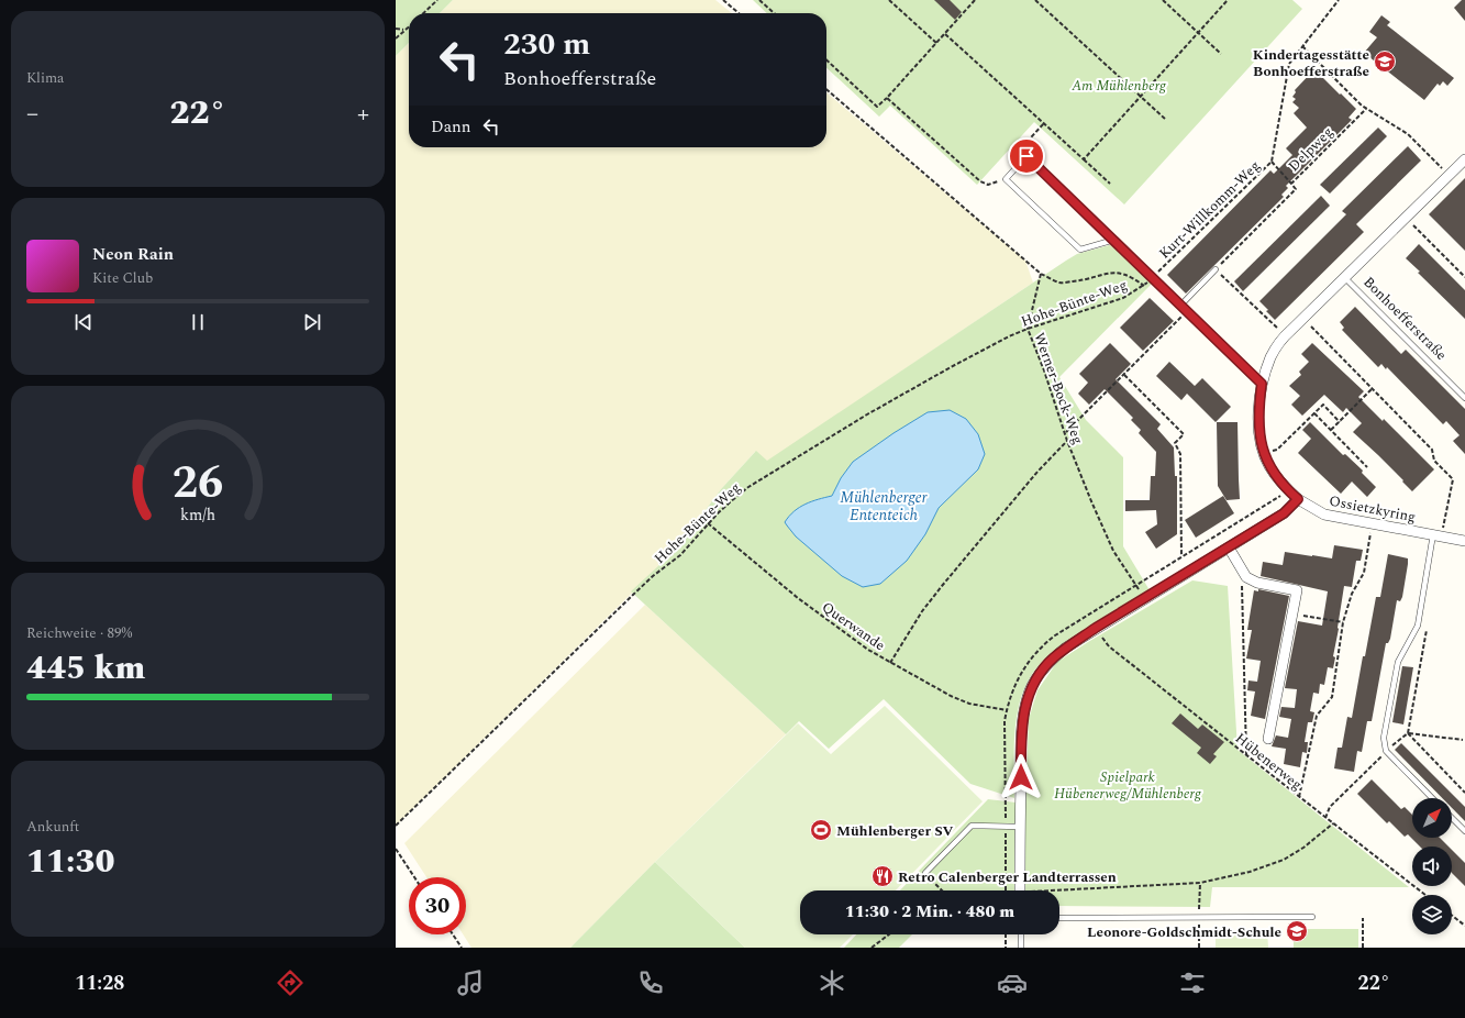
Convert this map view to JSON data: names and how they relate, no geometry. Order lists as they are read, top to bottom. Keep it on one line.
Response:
{"streets":{"street":["Bonhoefferstraße","Ossietzkyring"],"path":["Delpweg","Kurt-Willkomm-Weg","Hohe-Bünte-Weg","Werner-Bock-Weg","Querwande","Hübenerweg"]},"crossings":[["Kurt-Willkomm-Weg","Hohe-Bünte-Weg"],["Hohe-Bünte-Weg","Werner-Bock-Weg"],["Hohe-Bünte-Weg","Querwande"],["Bonhoefferstraße","Ossietzkyring"]],"water":["Mühlenberger Ententeich"],"parks":["Am Mühlenberg","Spielpark Hübenerweg/Mühlenberg"],"places":{"school or university":["Kindertagesstätte Bonhoefferstraße","Leonore-Goldschmidt-Schule"],"sports":["Mühlenberger SV"],"restaurant":["Retro Calenberger Landterrassen"]},"north":"top right","page":{"tile":["Klima",["Reichweite · 89%","445 km"],["Ankunft","11:30"]],"turn":["230 m","Bonhoefferstraße"],"heat":["−","22°","+"],"then":"Dann","song":["Neon Rain","Kite Club"],"limit":"30","trip":"11:30 · 2 Min. · 480 m","tabs":["11:28","22°"],"gauge":["26","km/h"]}}
